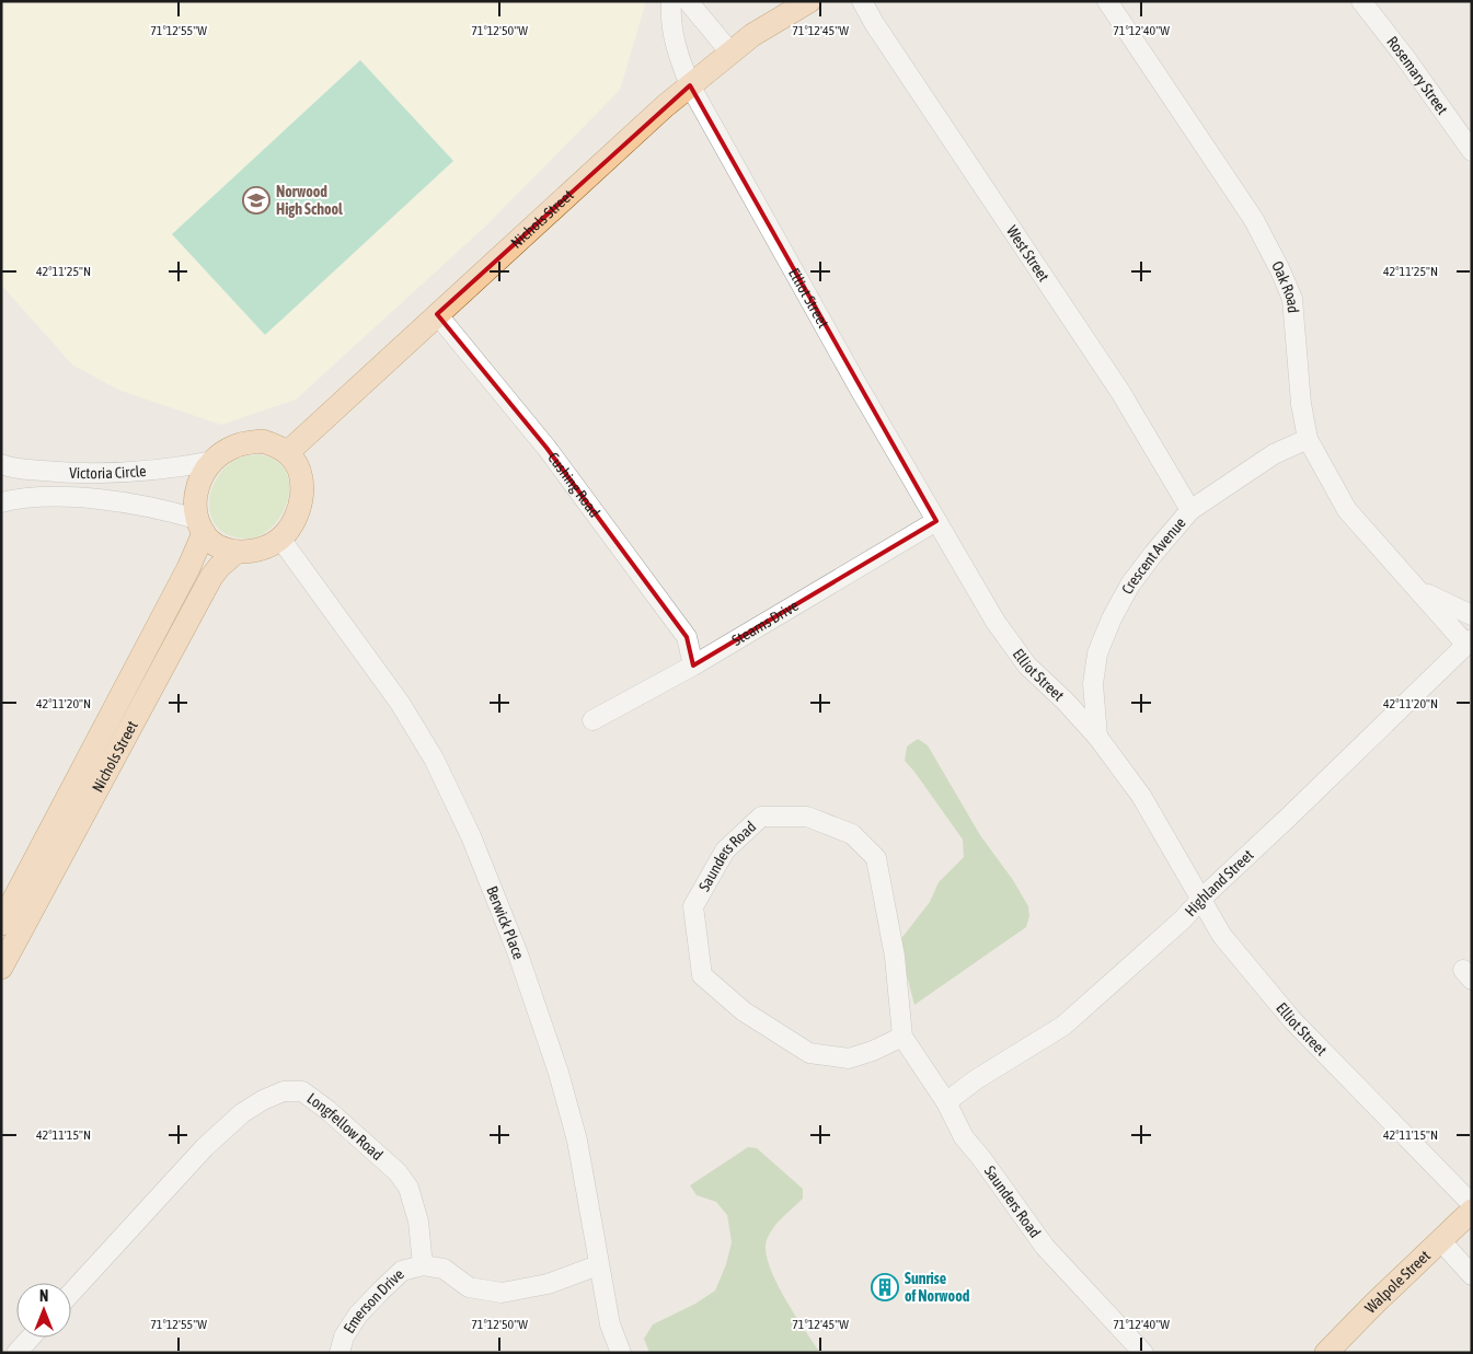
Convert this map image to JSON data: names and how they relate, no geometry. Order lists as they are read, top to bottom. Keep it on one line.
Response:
{"streets":{"main road":["Nichols Street","Walpole Street"],"street":["Rosemary Street","West Street","Oak Road","Elliot Street","Victoria Circle","Cushing Road","Crescent Avenue","Stearns Drive","Saunders Road","Highland Street","Berwick Place","Longfellow Road","Emerson Drive"]},"crossings":[["Nichols Street","Elliot Street"],["Nichols Street","Victoria Circle"],["Nichols Street","Cushing Road"],["Nichols Street","Berwick Place"],["West Street","Crescent Avenue"],["Oak Road","Crescent Avenue"],["Oak Road","Highland Street"],["Elliot Street","Crescent Avenue"],["Elliot Street","Stearns Drive"],["Elliot Street","Highland Street"],["Victoria Circle","Berwick Place"],["Cushing Road","Stearns Drive"],["Saunders Road","Highland Street"],["Longfellow Road","Emerson Drive"]],"places":{"school or university":["Norwood High School"],"building":["Sunrise of Norwood"]},"north":"top","coordinates":["71°12'55\"W","71°12'50\"W","71°12'45\"W","71°12'40\"W","42°11'25\"N","42°11'20\"N","42°11'15\"N"]}
